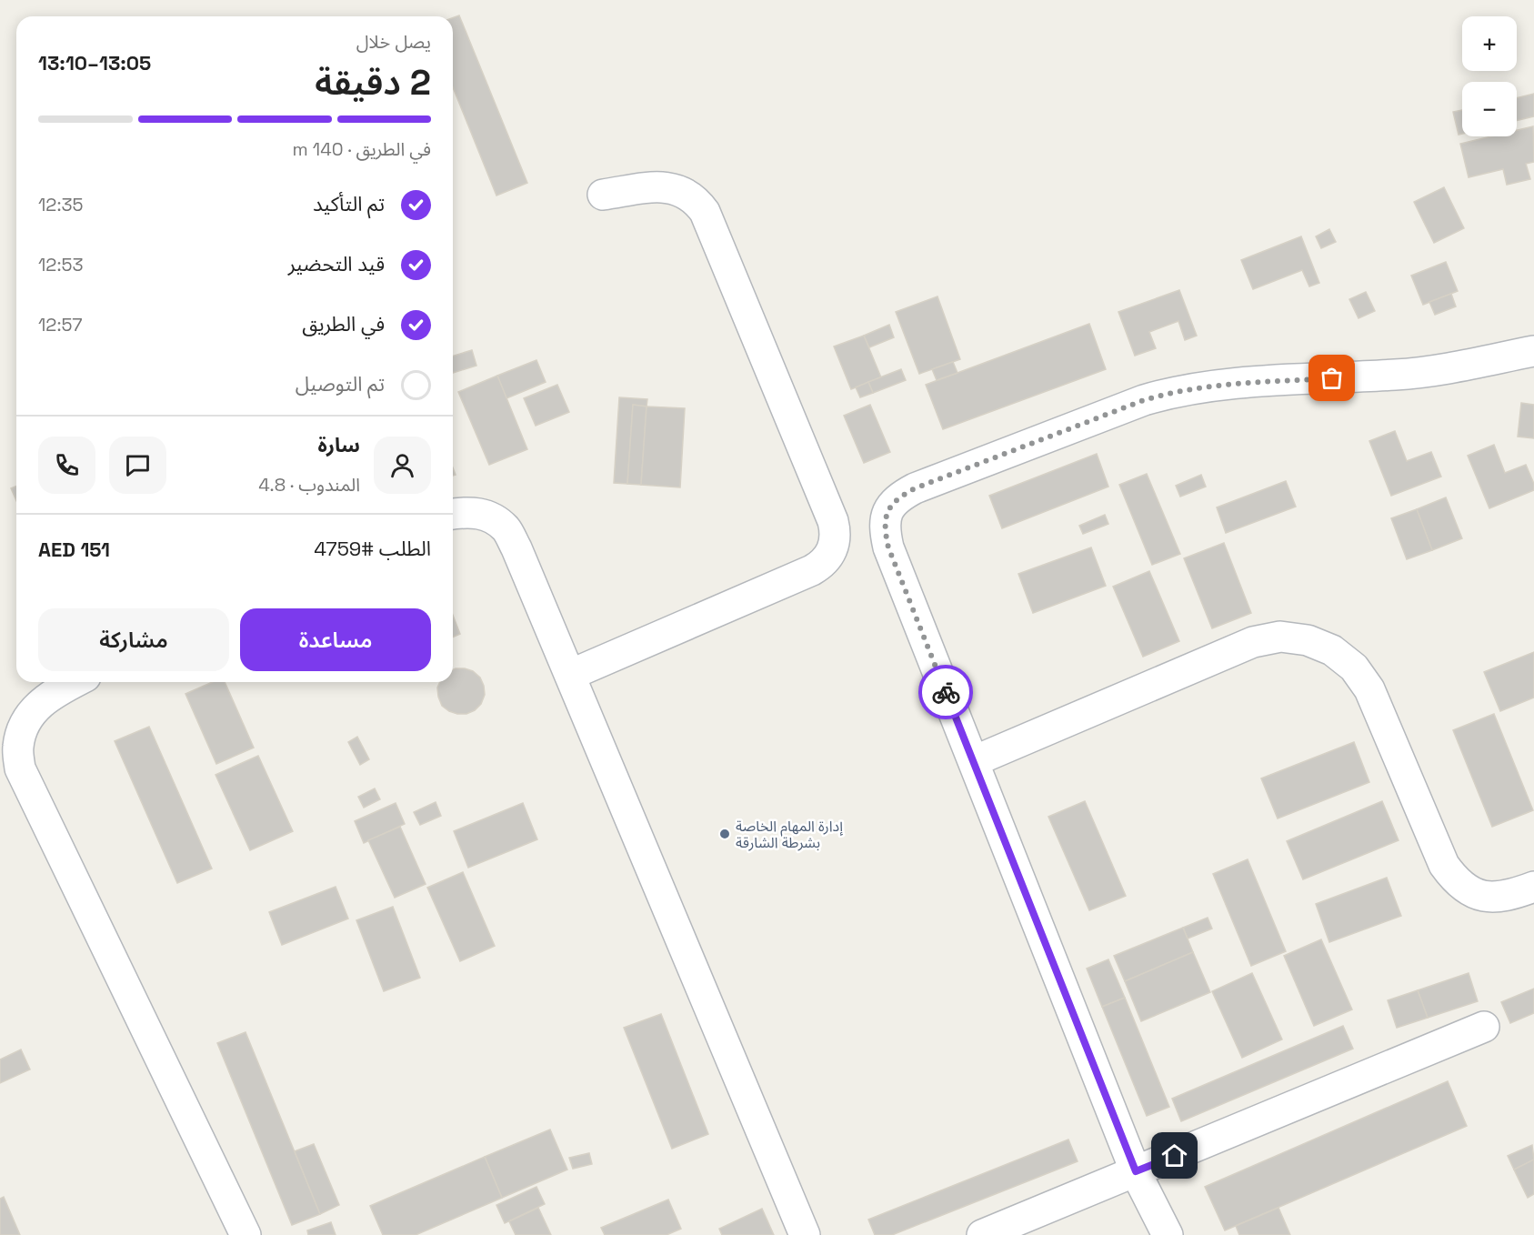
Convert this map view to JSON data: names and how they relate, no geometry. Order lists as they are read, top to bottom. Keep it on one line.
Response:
{"places":["إدارة المهام الخاصة بشرطة الشارقة"],"page":{"map_buttons":["+","−"],"heading":["2 دقيقة","يصل خلال","13:05–13:10"],"panel":["سارة","المندوب · 4.8","الطلب #4759","AED 151"],"bar":"في الطريق · 140 m","list":[["تم التأكيد","12:35"],["قيد التحضير","12:53"],["في الطريق","12:57"],"تم التوصيل"],"buttons":["مساعدة","مشاركة"]}}
